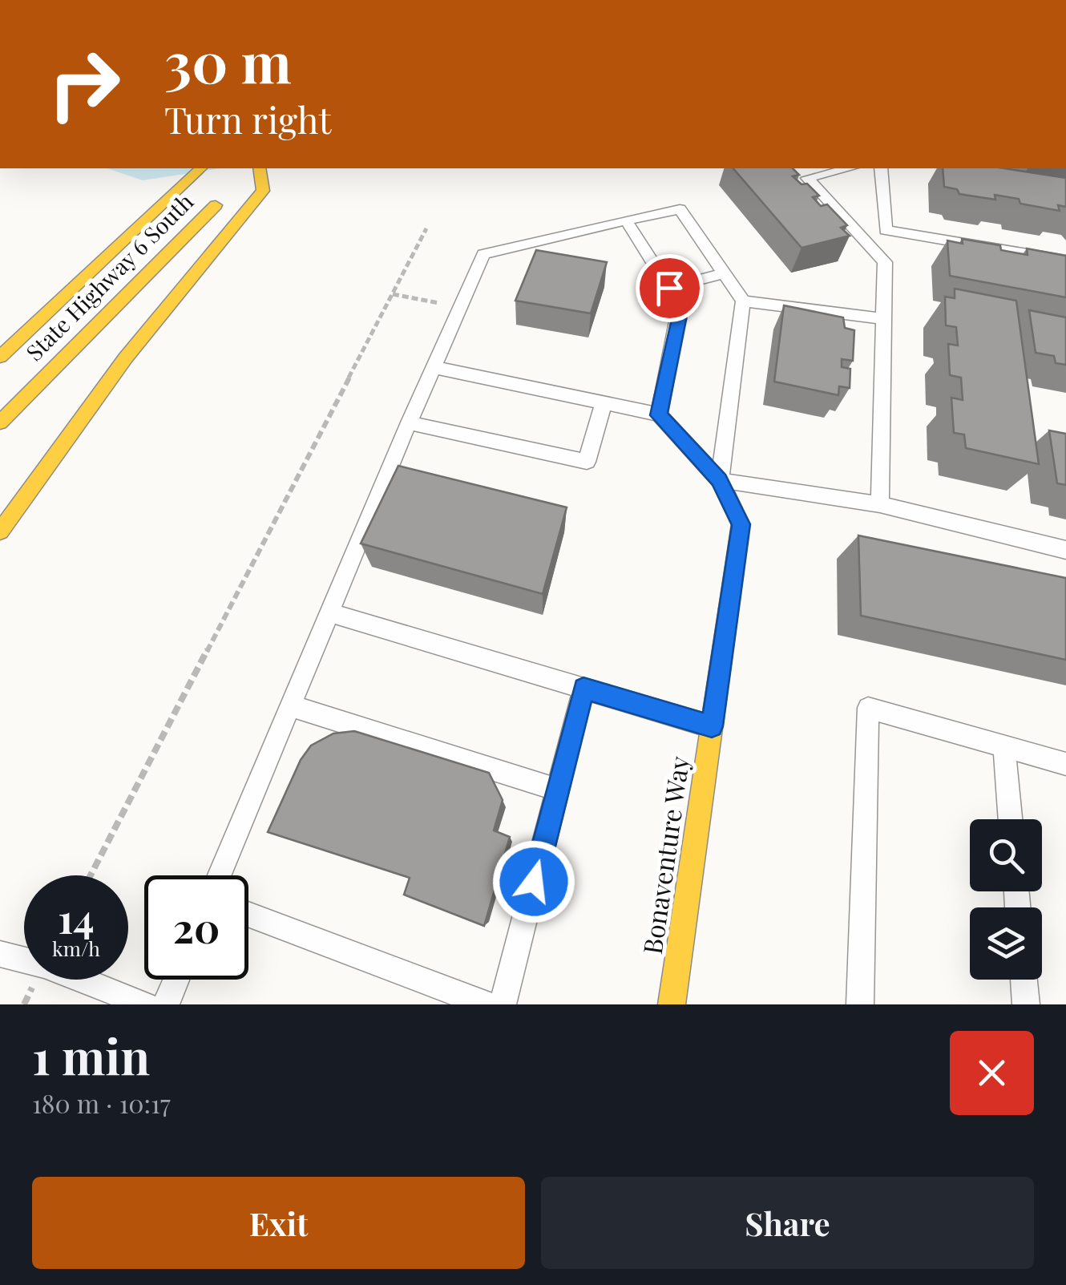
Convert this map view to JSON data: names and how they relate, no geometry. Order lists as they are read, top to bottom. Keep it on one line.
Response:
{"streets":{"main road":["State Highway 6 South","Bonaventure Way"]},"page":{"turn":["30 m","Turn right"],"speed":"14 km/h","limit":"20","heading":["1 min","180 m · 10:17"],"buttons":["Exit","Share"]}}
